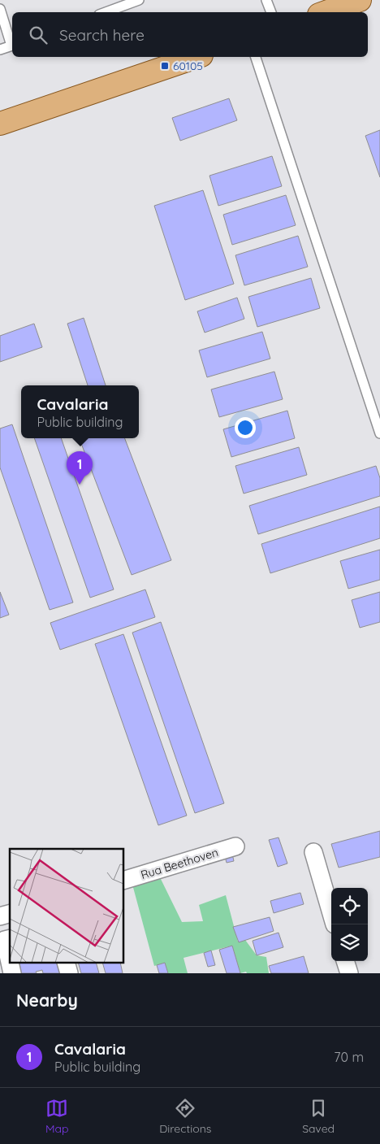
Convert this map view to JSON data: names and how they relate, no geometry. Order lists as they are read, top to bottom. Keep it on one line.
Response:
{"streets":{"street":["Rua Beethoven"]},"places":{"transit":["60105"]},"page":{"search":"Search here","popup":["Cavalaria","Public building"],"pins":"1","heading":"Nearby","list":[{"mark":"1","name":"Cavalaria","note":"Public building","value":"70 m"}],"nav":["Map","Directions","Saved"]}}
